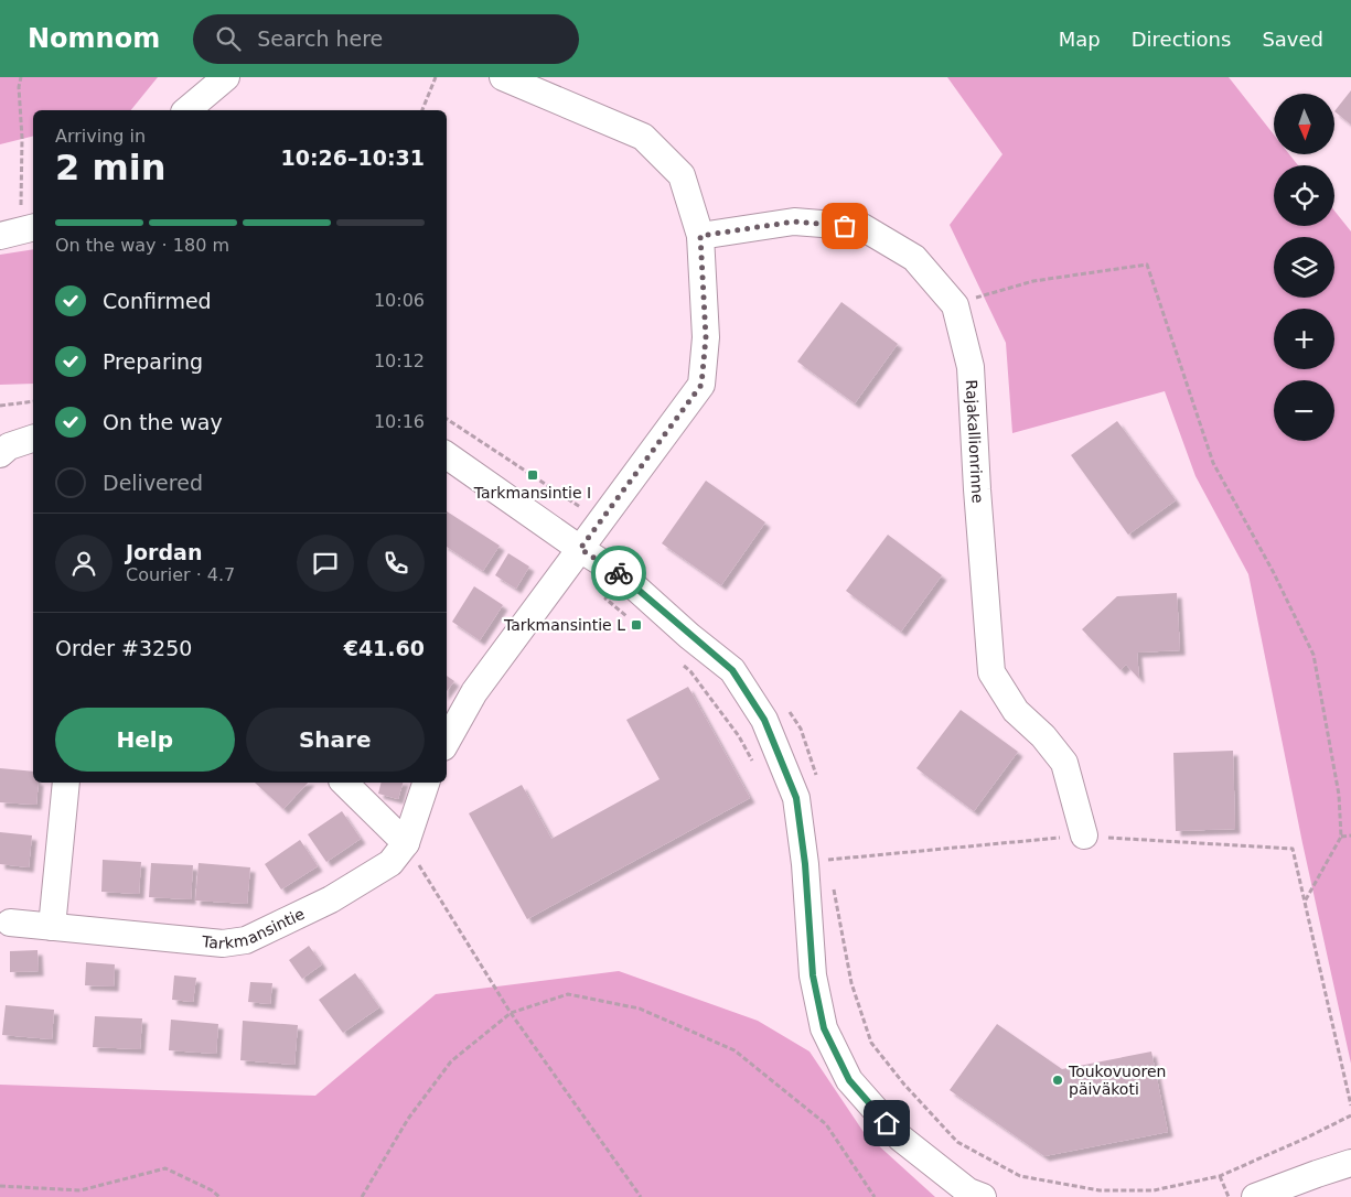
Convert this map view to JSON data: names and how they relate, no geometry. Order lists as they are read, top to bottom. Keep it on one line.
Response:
{"streets":{"street":["Rajakallionrinne","Tarkmansintie"]},"places":{"transit":["Tarkmansintie I","Tarkmansintie L"],"other":["Toukovuoren päiväkoti"]},"north":"bottom","page":{"header":"Nomnom","search":"Search here","nav":["Map","Directions","Saved"],"map_buttons":["+","−"],"heading":["2 min","Arriving in","10:26–10:31"],"panel":["Jordan","Courier · 4.7","Order #3250","€41.60"],"bar":"On the way · 180 m","list":[["Confirmed","10:06"],["Preparing","10:12"],["On the way","10:16"],"Delivered"],"buttons":["Help","Share"]}}
